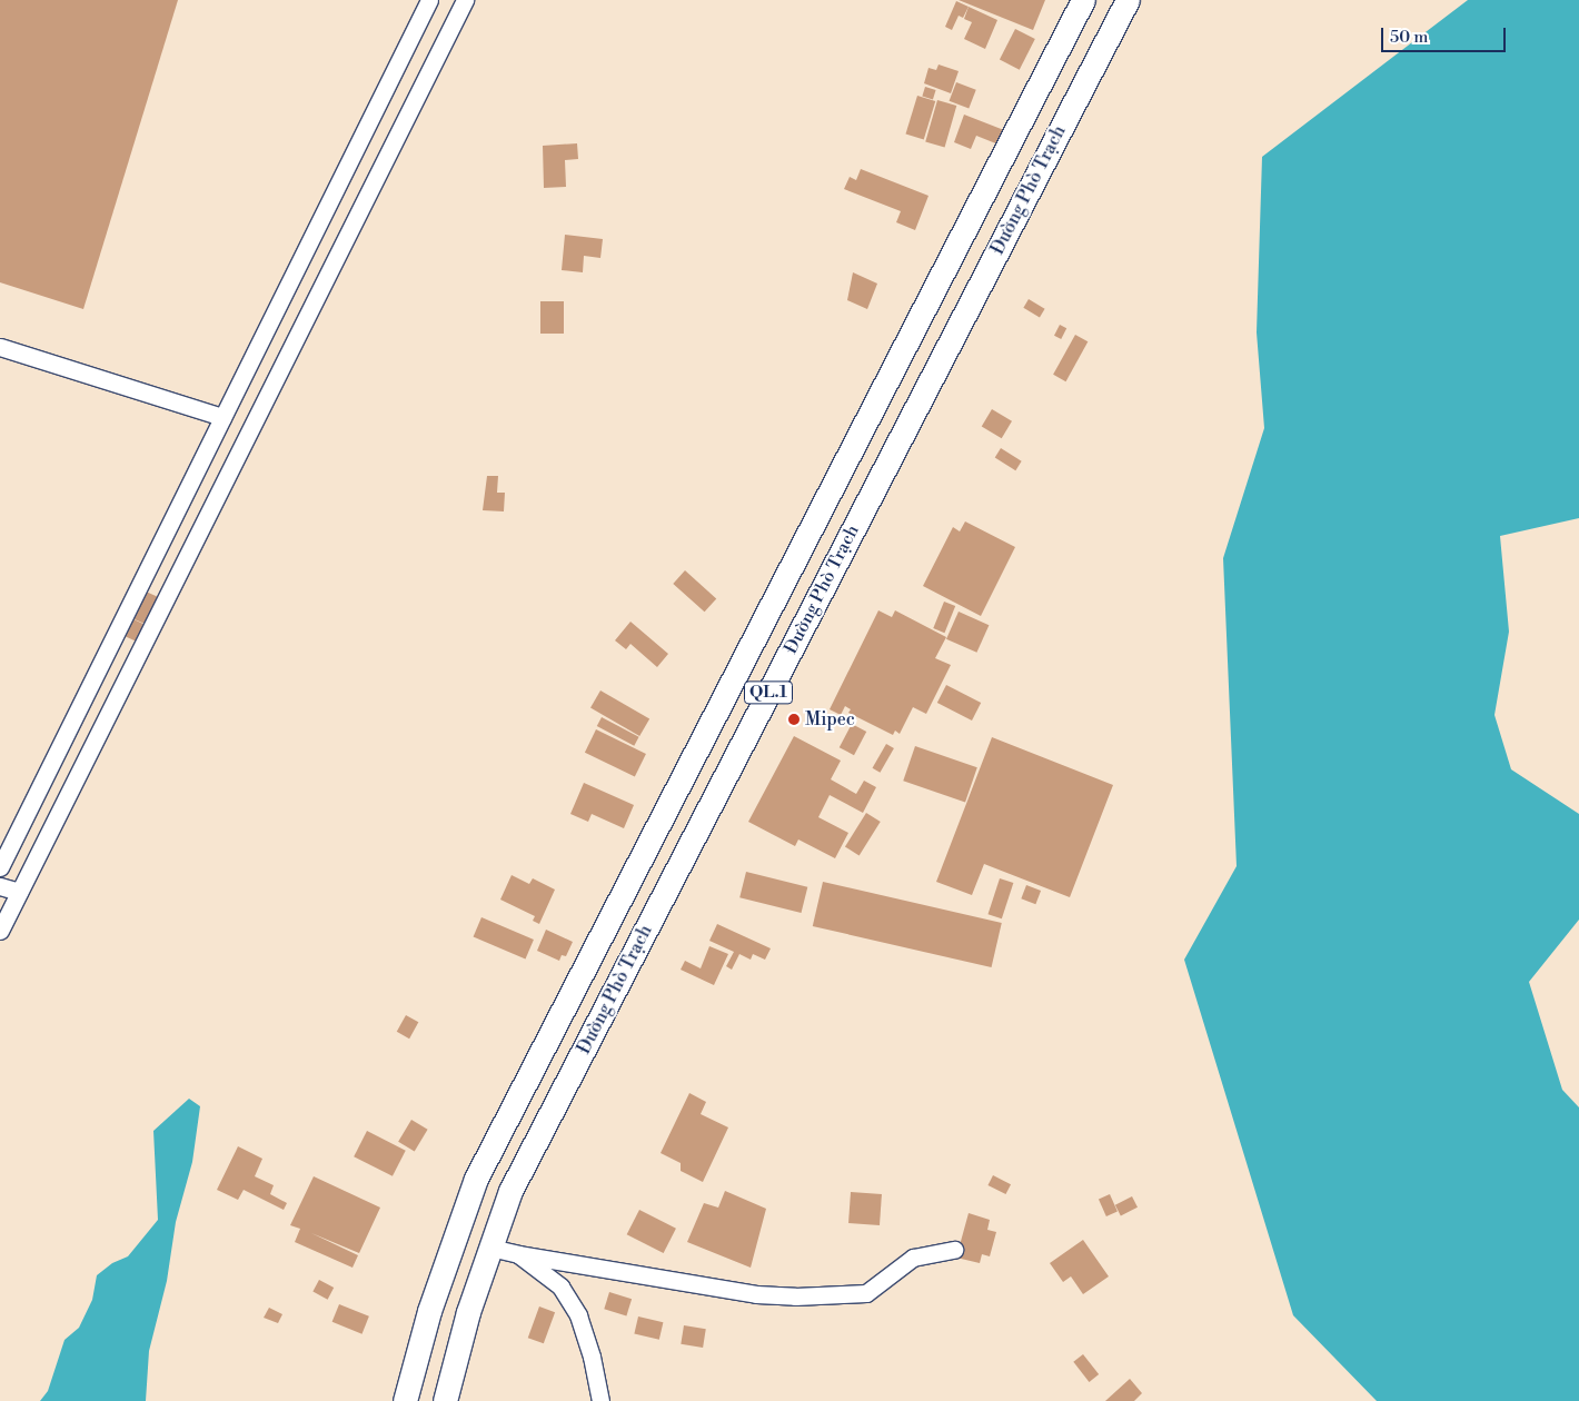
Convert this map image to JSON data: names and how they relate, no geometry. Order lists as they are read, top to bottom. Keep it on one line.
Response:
{"streets":{"highway":["Đường Phò Trạch","QL.1"]},"places":["Mipec"],"scale_bar":"50 m"}
